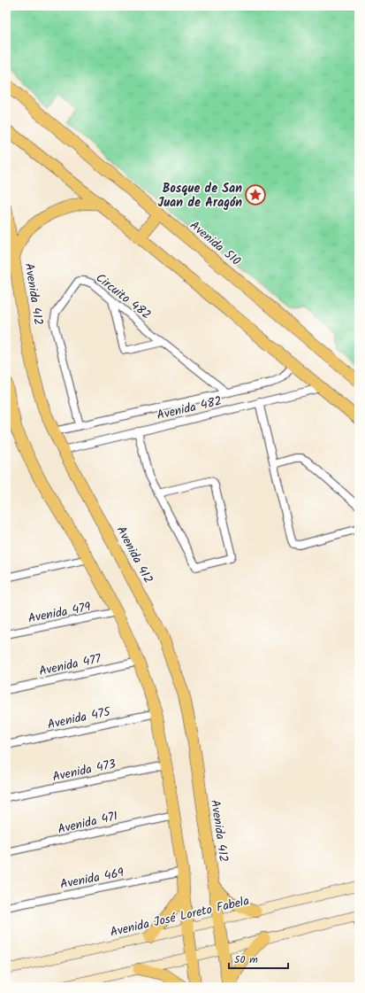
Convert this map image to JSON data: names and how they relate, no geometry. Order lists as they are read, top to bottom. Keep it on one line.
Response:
{"streets":{"main road":["Avenida 510","Avenida 412","Avenida José Loreto Fabela"],"street":["Circuito 482","Avenida 482","Avenida 479","Avenida 477","Avenida 475","Avenida 473","Avenida 471","Avenida 469"]},"crossings":[["Avenida 412","Avenida 482"],["Avenida 412","Avenida José Loreto Fabela"],["Circuito 482","Avenida 482"]],"places":{"place":["Bosque de San Juan de Aragón"]},"scale_bar":"50 m"}
